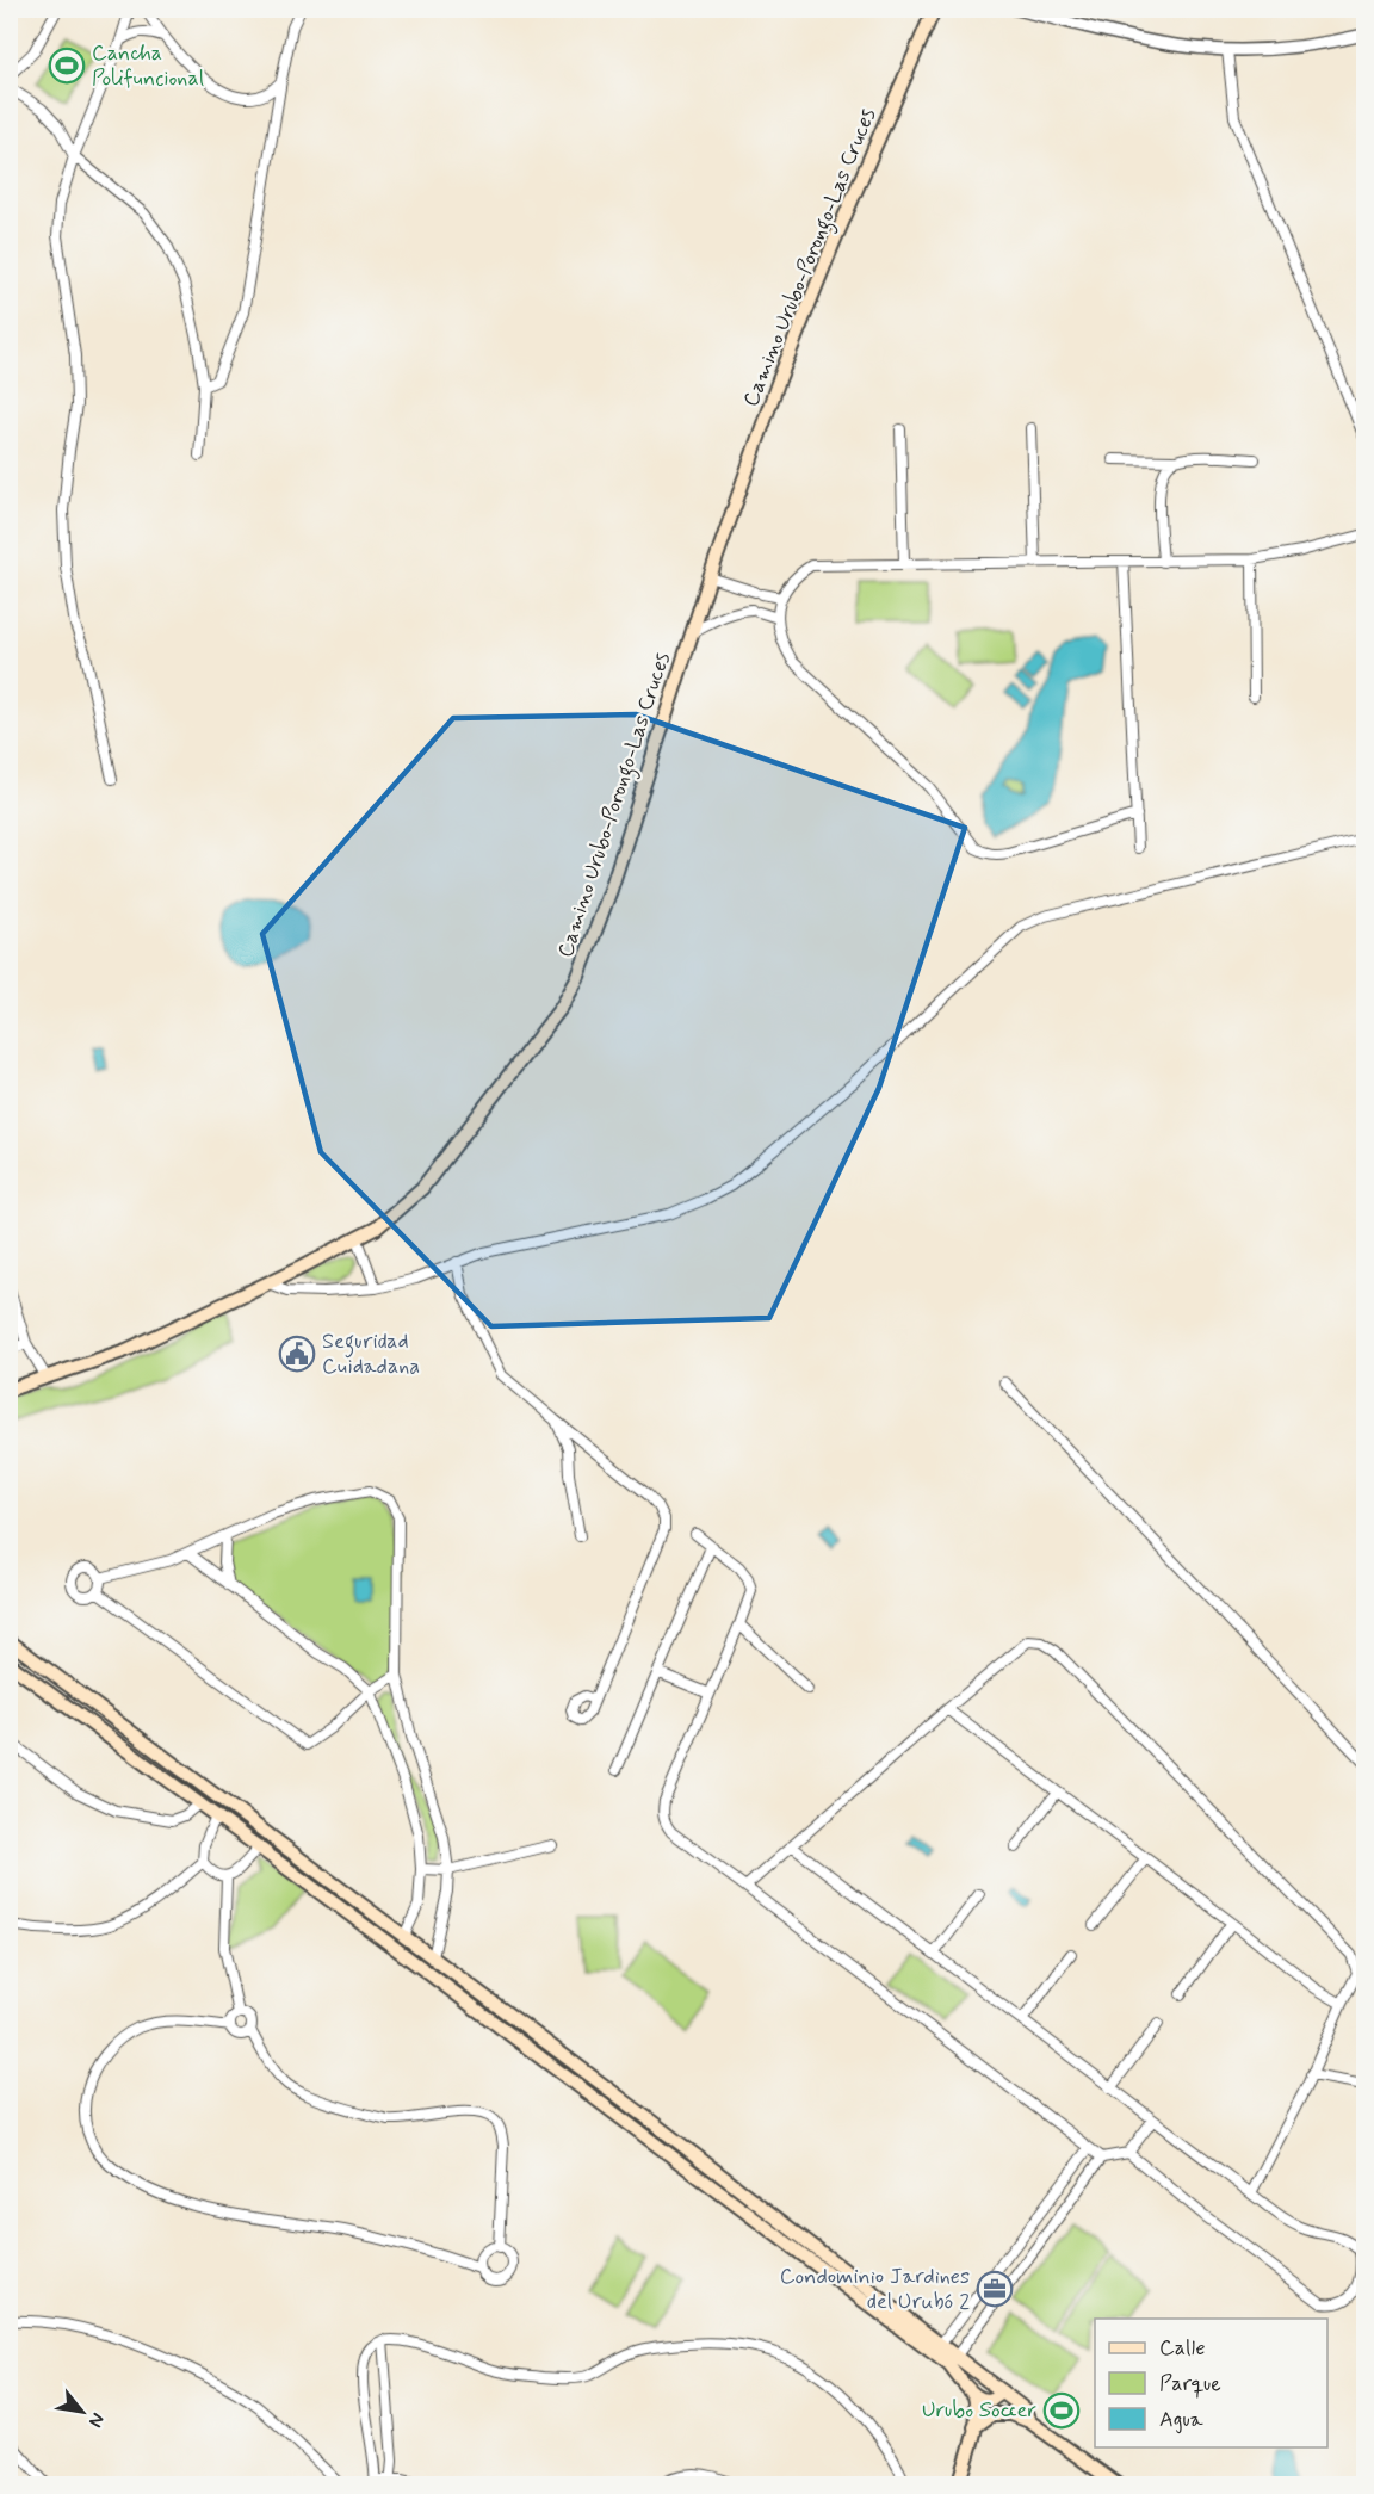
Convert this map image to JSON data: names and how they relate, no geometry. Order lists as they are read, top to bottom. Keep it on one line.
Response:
{"streets":{"main road":["Camino Urubo-Porongo-Las Cruces"]},"places":{"sports":["Cancha Polifuncional","Urubo Soccer"],"public building":["Seguridad Cuidadana"],"office":["Condominio Jardines del Urubó 2"]},"legend":["Calle","Parque","Agua"],"north":"bottom right"}
